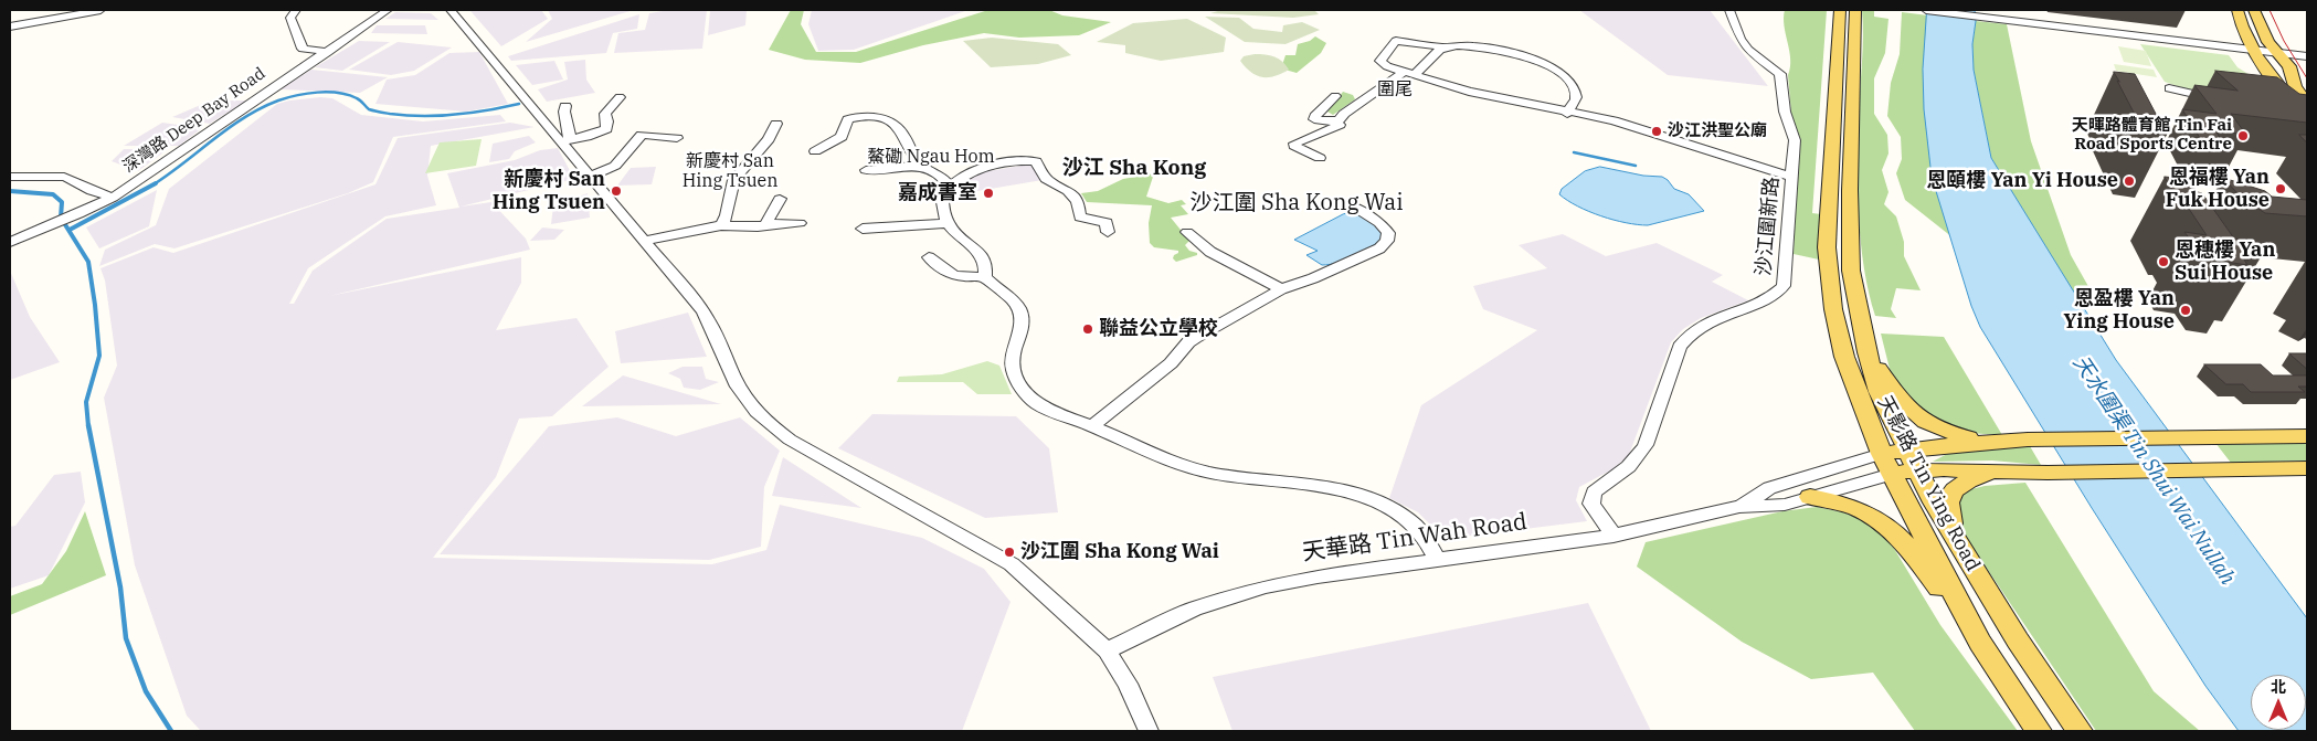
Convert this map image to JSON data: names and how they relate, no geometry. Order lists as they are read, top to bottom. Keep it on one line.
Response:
{"streets":{"main road":["天影路 Tin Ying Road","天華路 Tin Wah Road"],"street":["深灣路 Deep Bay Road","沙江圍新路"]},"crossings":[["沙江圍新路","天華路 Tin Wah Road"],["天影路 Tin Ying Road","天華路 Tin Wah Road"]],"districts":["圍尾","鰲磡 Ngau Hom","新慶村 San Hing Tsuen","沙江 Sha Kong","沙江圍 Sha Kong Wai"],"water":["天水圍渠 Tin Shui Wai Nullah"],"places":["沙江洪聖公廟","天暉路體育館 Tin Fai Road Sports Centre","恩頤樓 Yan Yi House","恩福樓 Yan Fuk House","新慶村 San Hing Tsuen","嘉成書室","恩穗樓 Yan Sui House","恩盈樓 Yan Ying House","聯益公立學校","沙江圍 Sha Kong Wai"],"north":"top"}
